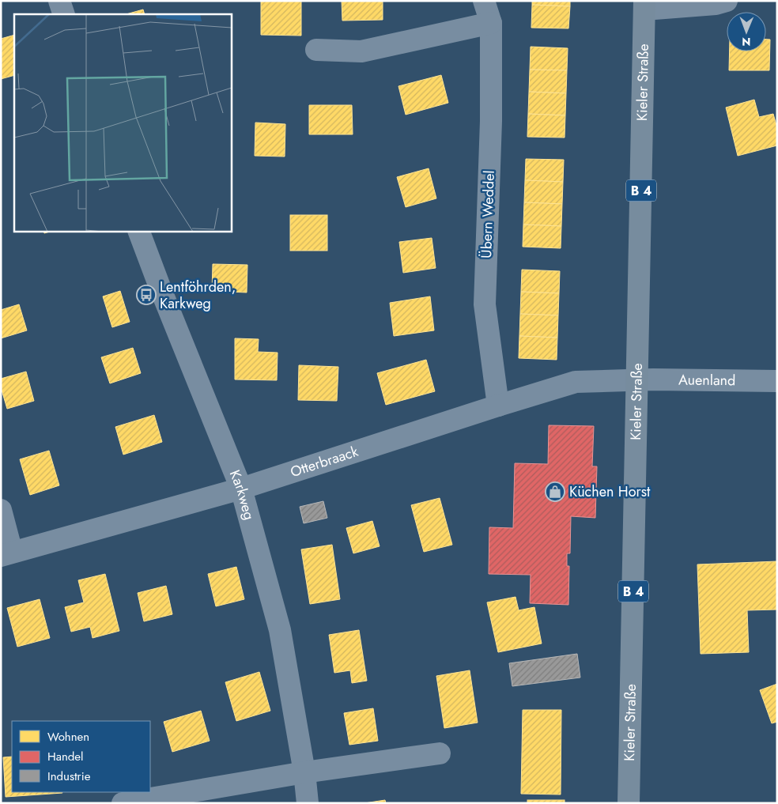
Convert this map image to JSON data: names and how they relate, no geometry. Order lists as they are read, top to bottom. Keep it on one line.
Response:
{"streets":{"main road":["Kieler Straße","B 4"],"street":["Übern Weddel","Auenland","Otterbraack","Karkweg"]},"crossings":[["Kieler Straße","Auenland"],["Kieler Straße","Otterbraack"],["Übern Weddel","Otterbraack"],["Auenland","Otterbraack"],["Otterbraack","Karkweg"]],"places":{"bus stop":["Lentföhrden, Karkweg"],"shop":["Küchen Horst"]},"legend":["Wohnen","Handel","Industrie"],"north":"bottom"}
